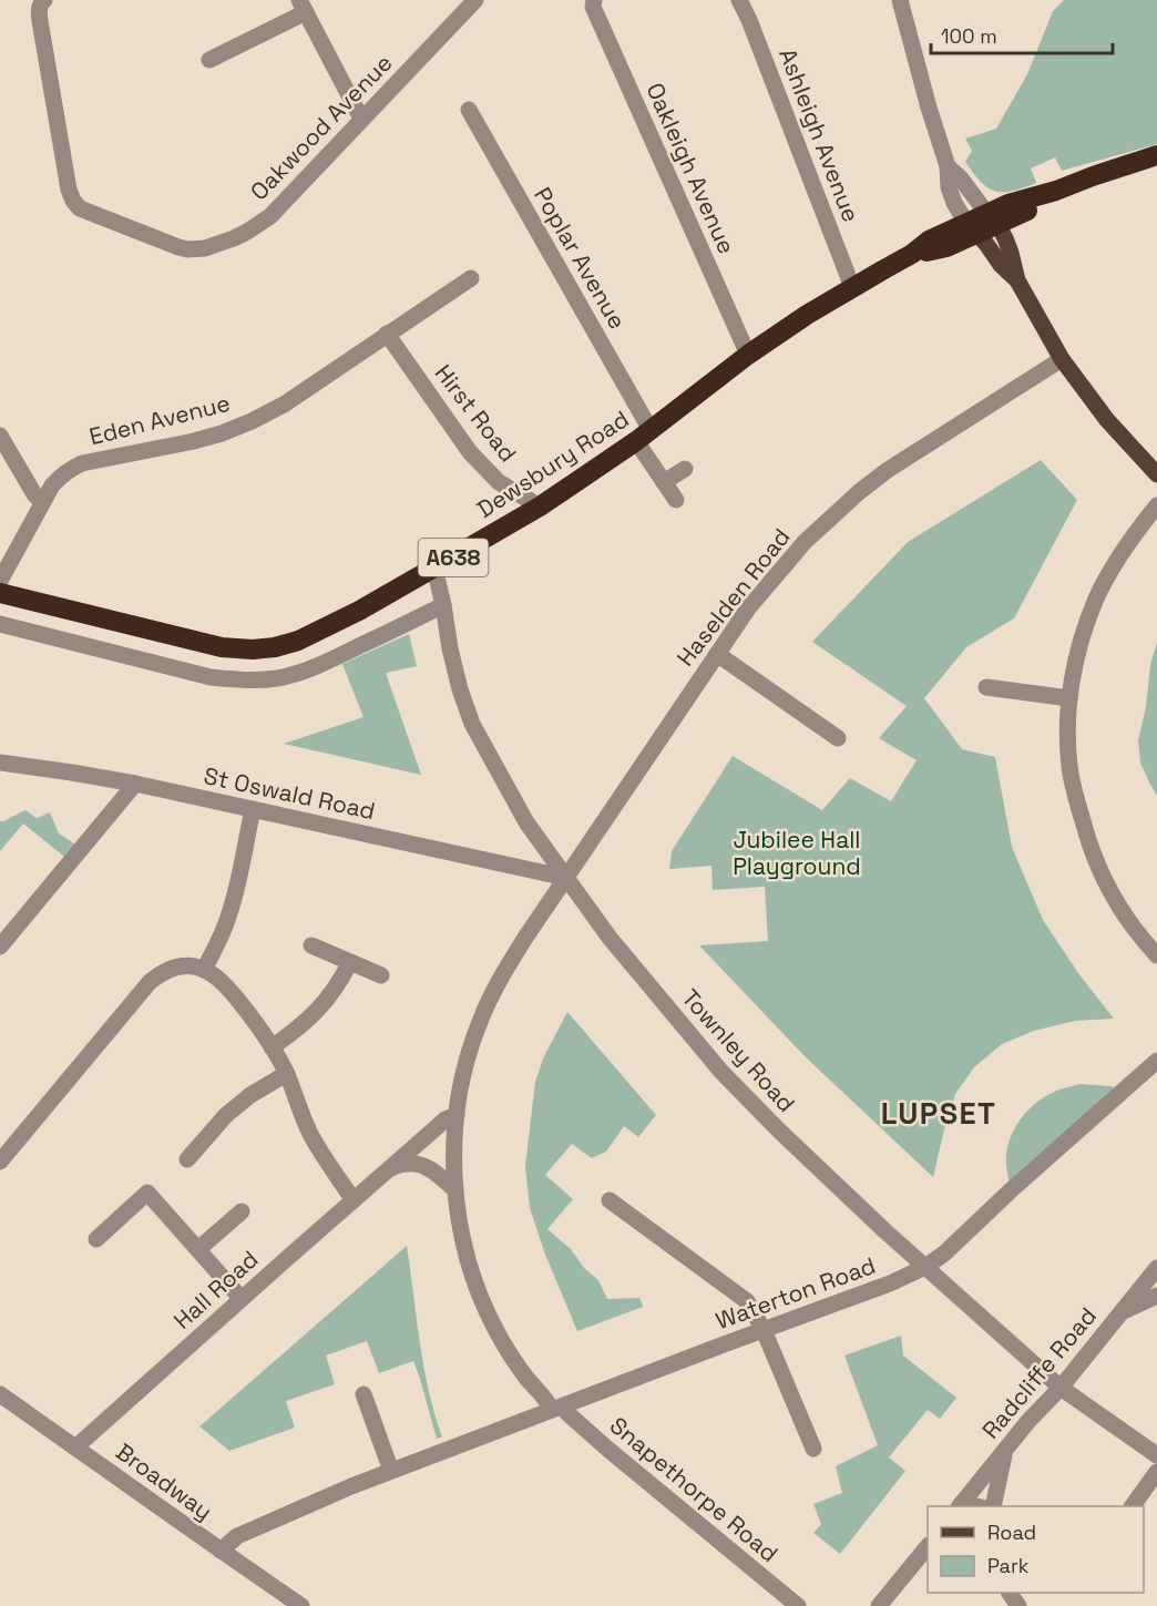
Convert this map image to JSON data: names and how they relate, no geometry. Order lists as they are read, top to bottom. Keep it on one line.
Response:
{"streets":{"highway":["Dewsbury Road","A638"],"street":["Oakwood Avenue","Ashleigh Avenue","Oakleigh Avenue","Poplar Avenue","Hirst Road","Eden Avenue","Haselden Road","St Oswald Road","Townley Road","Hall Road","Waterton Road","Radcliffe Road","Broadway","Snapethorpe Road"]},"crossings":[["Ashleigh Avenue","Dewsbury Road"],["Oakleigh Avenue","Dewsbury Road"],["Poplar Avenue","Dewsbury Road"],["Hirst Road","Eden Avenue"],["Hirst Road","Dewsbury Road"],["Dewsbury Road","Townley Road"],["Haselden Road","St Oswald Road"],["Haselden Road","Townley Road"],["Haselden Road","Hall Road"],["Haselden Road","Snapethorpe Road"],["St Oswald Road","Townley Road"],["Townley Road","Waterton Road"],["Townley Road","Radcliffe Road"],["Hall Road","Broadway"],["Hall Road","Snapethorpe Road"],["Waterton Road","Broadway"],["Waterton Road","Snapethorpe Road"]],"districts":["LUPSET"],"parks":["Jubilee Hall Playground"],"legend":["Road","Park"],"scale_bar":"100 m"}
